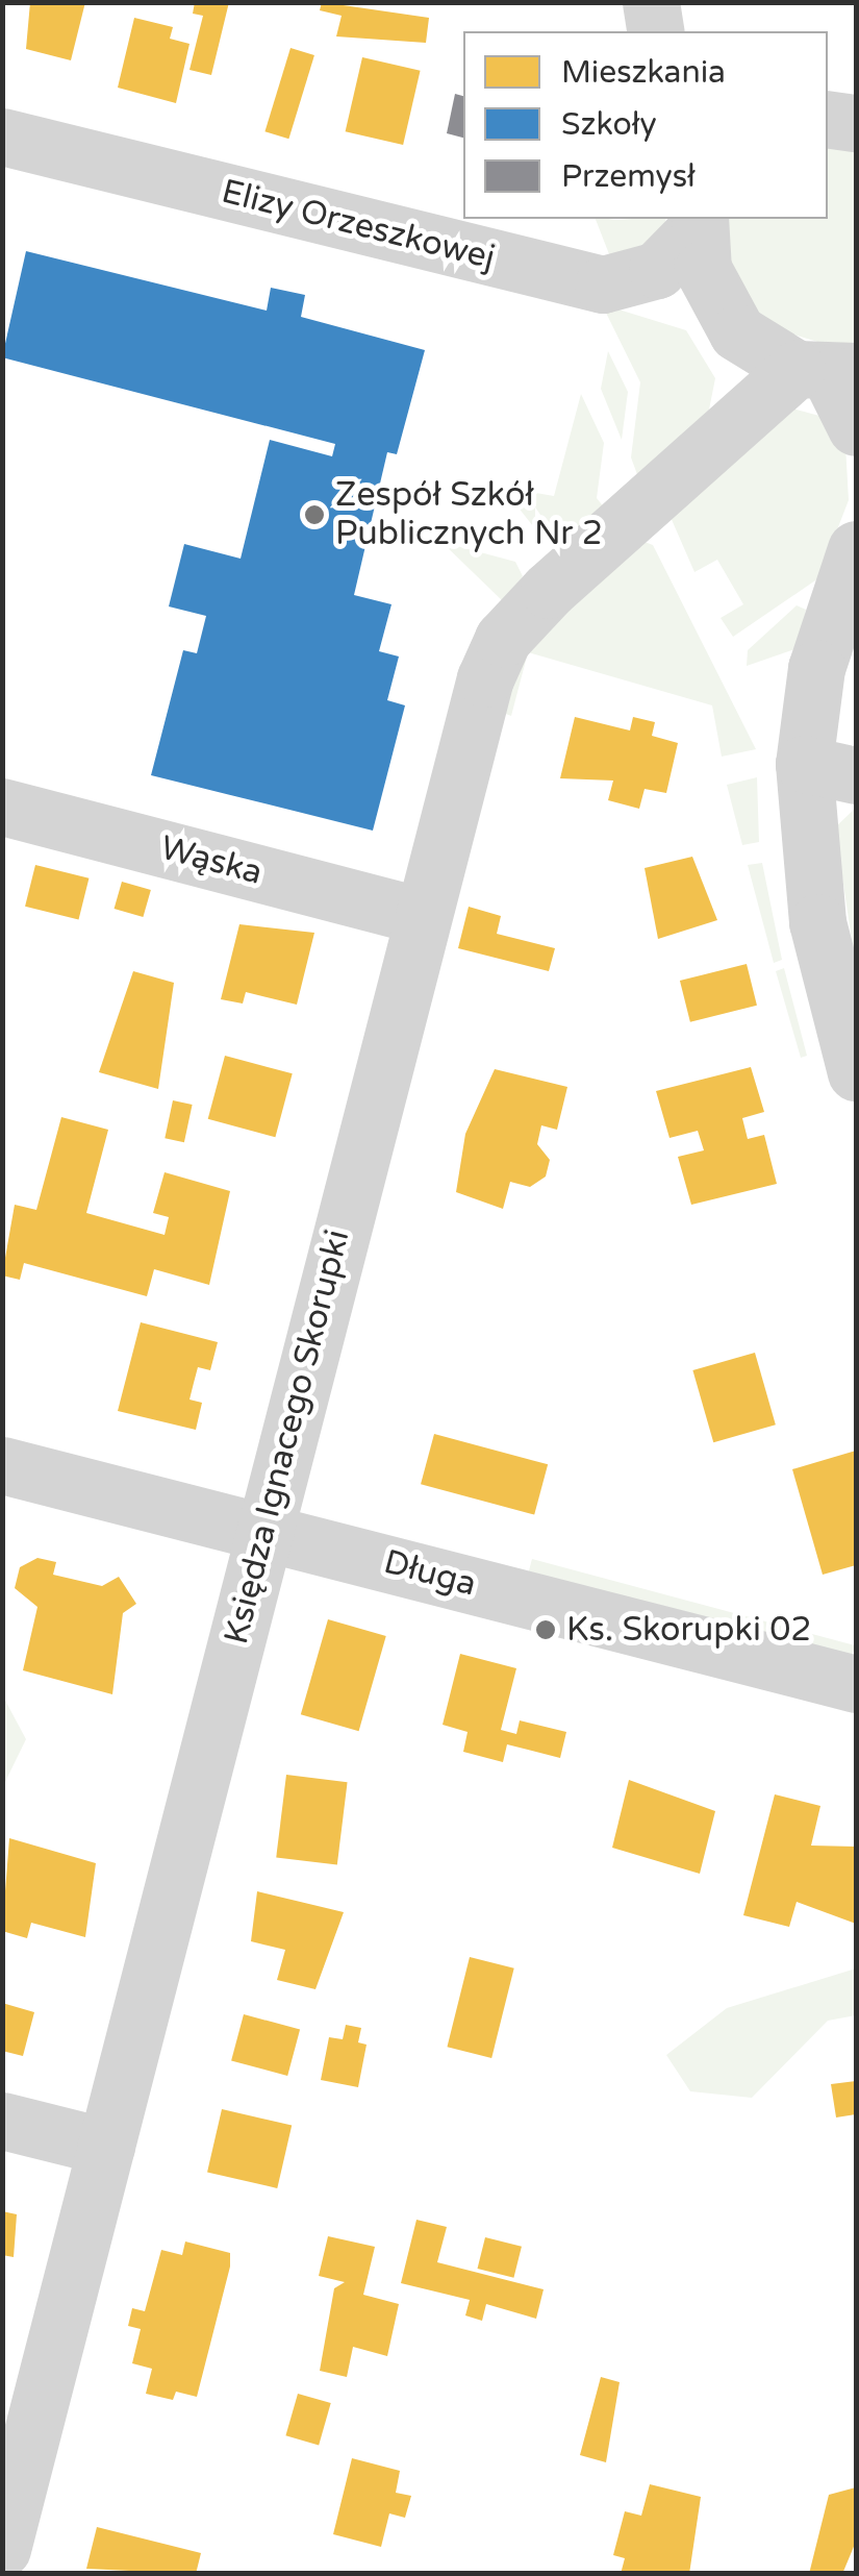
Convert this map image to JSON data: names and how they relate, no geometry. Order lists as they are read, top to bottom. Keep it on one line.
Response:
{"streets":{"street":["Elizy Orzeszkowej","Wąska","Księdza Ignacego Skorupki","Długa"]},"crossings":[["Wąska","Księdza Ignacego Skorupki"],["Księdza Ignacego Skorupki","Długa"]],"places":["Zespół Szkół Publicznych Nr 2","Ks. Skorupki 02"],"legend":["Mieszkania","Szkoły","Przemysł"]}
